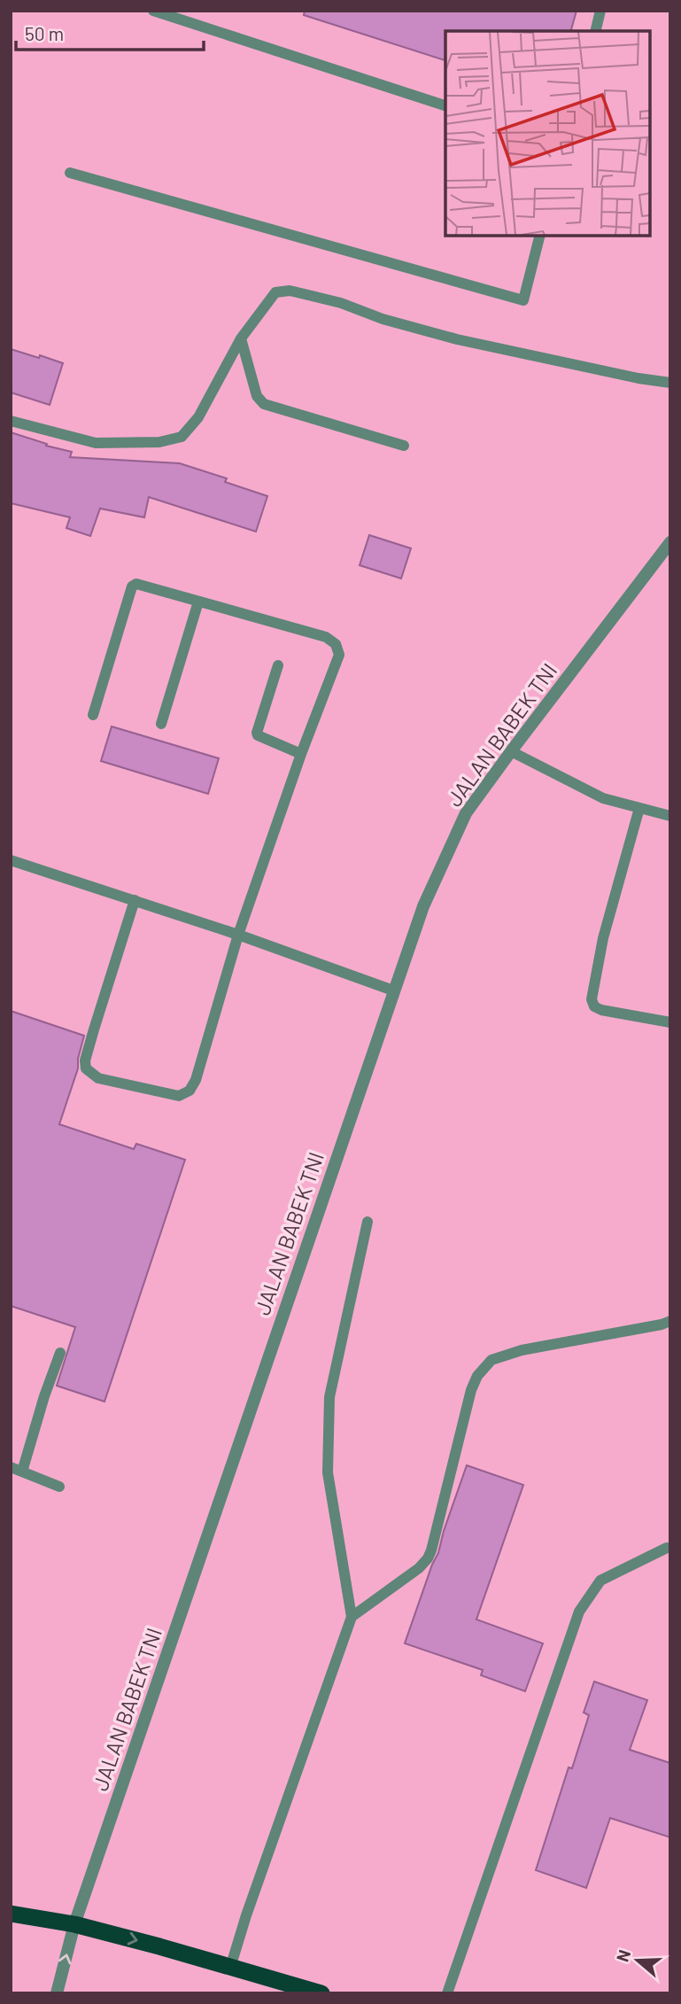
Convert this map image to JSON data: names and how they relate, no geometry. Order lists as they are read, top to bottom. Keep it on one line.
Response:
{"streets":{"street":["JALAN BABEK TNI"]},"scale_bar":"50 m","north":"left"}
